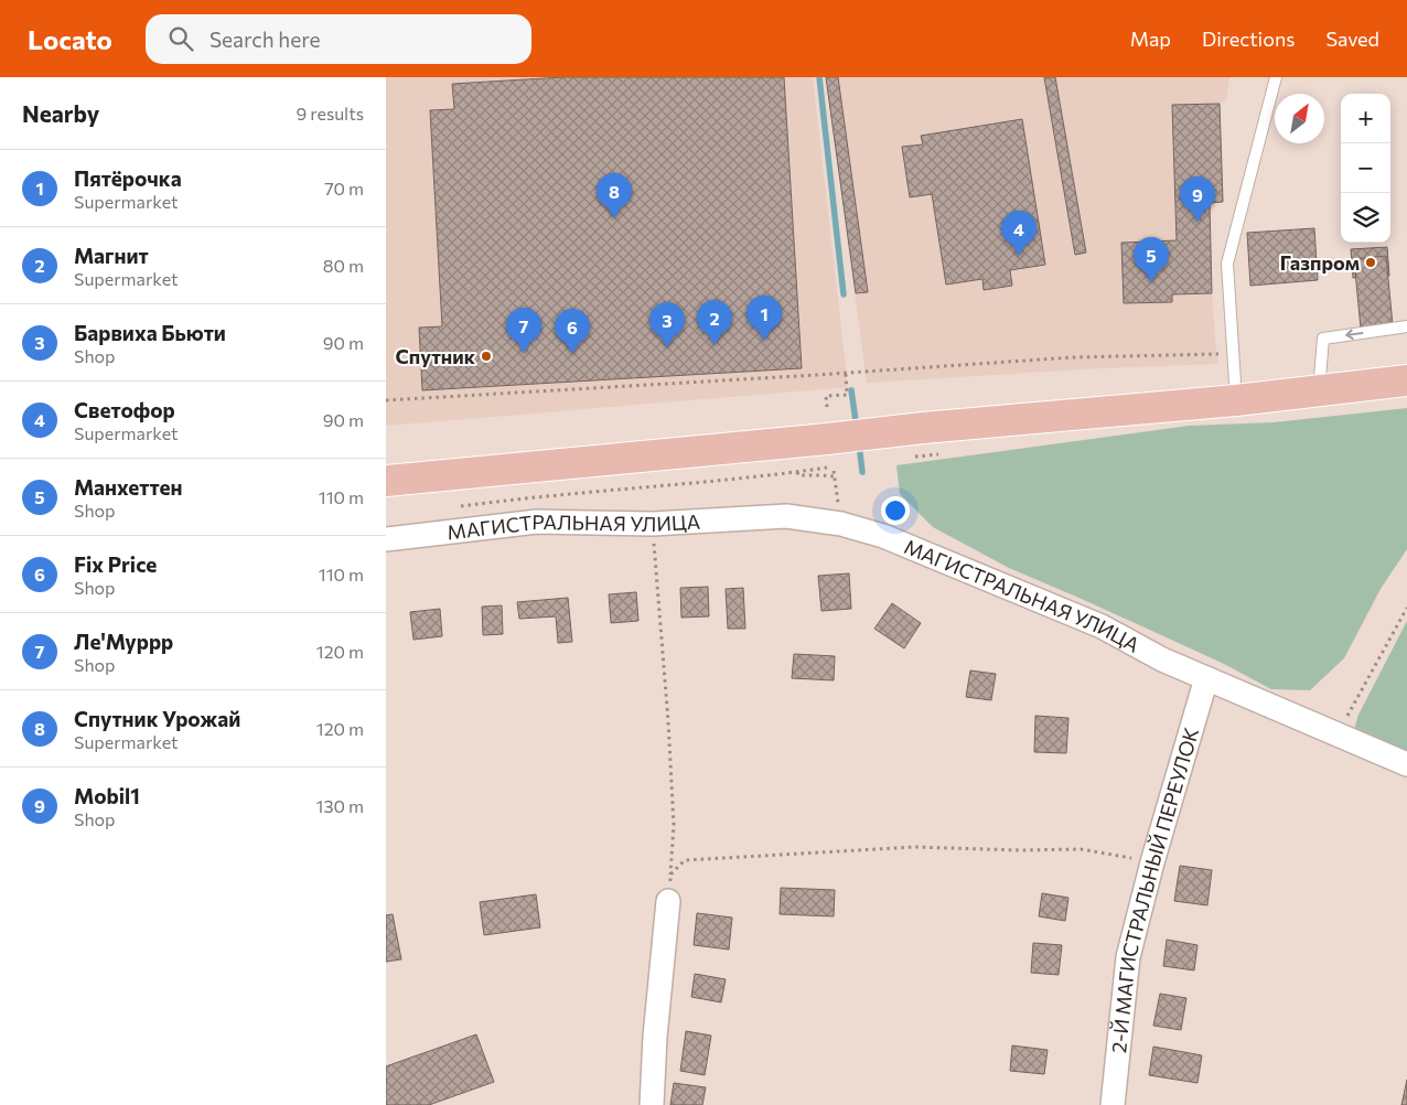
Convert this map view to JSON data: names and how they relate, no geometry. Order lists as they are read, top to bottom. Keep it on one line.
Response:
{"streets":{"street":["МАГИСТРАЛЬНАЯ УЛИЦА","2-Й МАГИСТРАЛЬНЫЙ ПЕРЕУЛОК"]},"crossings":[["МАГИСТРАЛЬНАЯ УЛИЦА","2-Й МАГИСТРАЛЬНЫЙ ПЕРЕУЛОК"]],"places":["Газпром","Спутник"],"north":"top right","page":{"header":"Locato","search":"Search here","nav":["Map","Directions","Saved"],"heading":["Nearby","9 results"],"map_buttons":["+","−"],"list":[{"mark":"1","name":"Пятёрочка","note":"Supermarket","value":"70 m"},{"mark":"2","name":"Магнит","note":"Supermarket","value":"80 m"},{"mark":"3","name":"Барвиха Бьюти","note":"Shop","value":"90 m"},{"mark":"4","name":"Светофор","note":"Supermarket","value":"90 m"},{"mark":"5","name":"Манхеттен","note":"Shop","value":"110 m"},{"mark":"6","name":"Fix Price","note":"Shop","value":"110 m"},{"mark":"7","name":"Ле'Муррр","note":"Shop","value":"120 m"},{"mark":"8","name":"Спутник Урожай","note":"Supermarket","value":"120 m"},{"mark":"9","name":"Mobil1","note":"Shop","value":"130 m"}],"pins":["8","9","4","5","1","2","3","7","6"]}}
